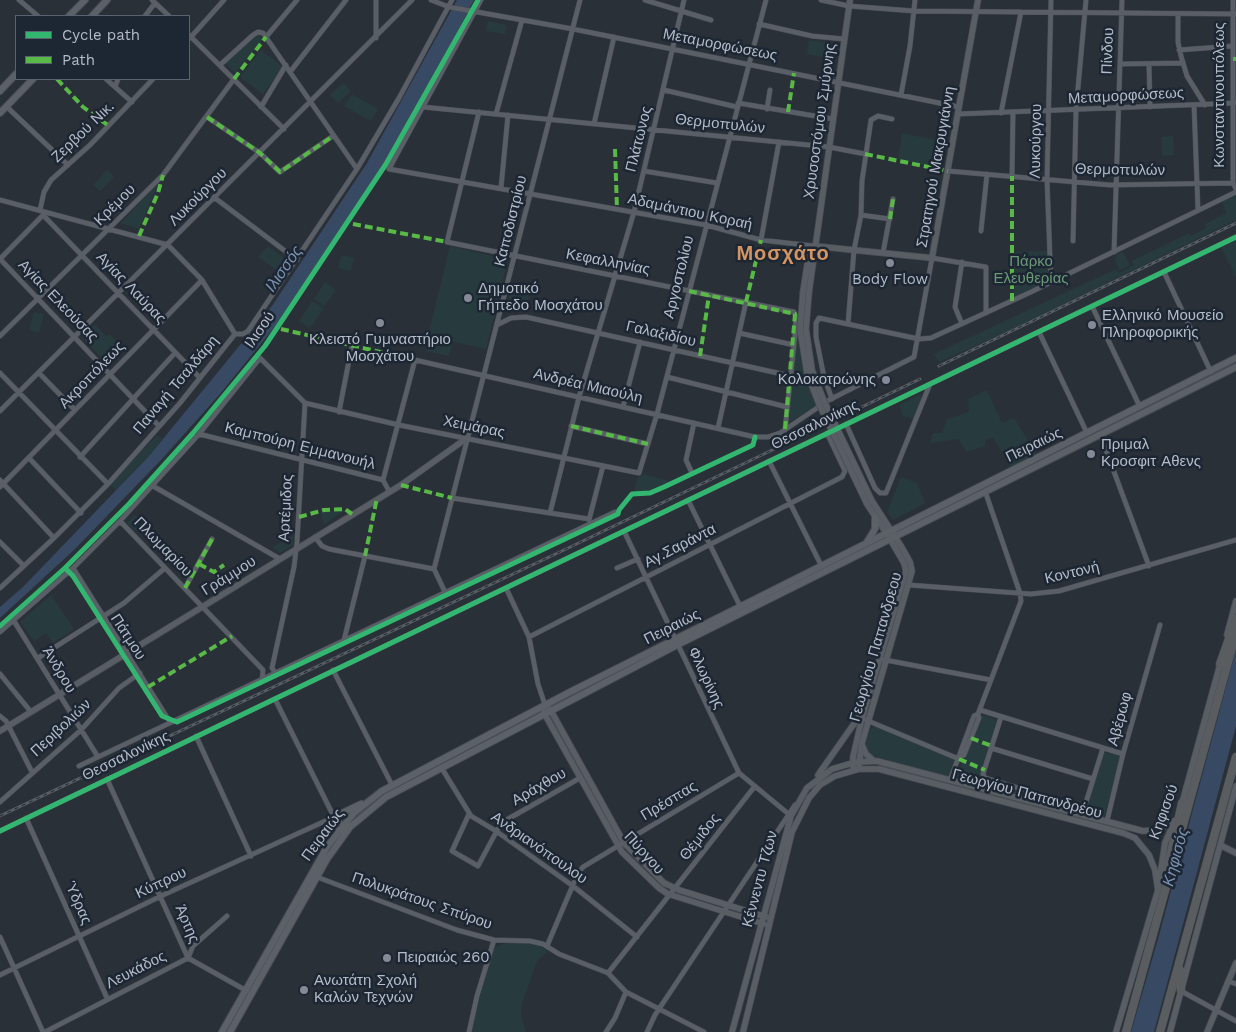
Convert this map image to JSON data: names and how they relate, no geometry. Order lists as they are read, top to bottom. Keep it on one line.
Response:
{"streets":{"main road":["Πειραιώς"],"street":["Μεταμορφώσεως","Πίνδου","Κωνσταντινουπόλεως","Χρυσοστόμου Σμύρνης","Θερμοπυλών","Ζερβού Νικ.","Πλάτωνος","Λυκούργου","Στρατηγού Μακρυγιάννη","Κρέμου","Αδαμάντιου Κοραή","Καποδιστρίου","Κεφαλληνίας","Αργοστολίου","Αγίας Λαύρας","Αγίας Ελεούσας","Ιλισού","Γαλαξιδίου","Ακροπόλεως","Παναγή Τσαλδάρη","Ανδρέα Μιαούλη","Θεσσαλονίκης","Χειμάρας","Καμπούρη Εμμανουήλ","Αρτέμιδος","Αγ.Σαράντα","Πλωμαρίου","Κοντονή","Γράμμου","Πάτμου","Γεωργίου Παπανδρεου","Άνδρου","Φλωρίνης","Αβέρωφ","Περιβολιών","Αράχθου","Γεωργίου Παπανδρέου","Πρέσπας","Κηφισού","Θέμιδος","Ανδριανόπουλου","Πύργου","Κέννεντυ Τζων","Κύπρου","Πολυκράτους Σπύρου","Ύδρας","Άρτης","Λευκάδος"]},"crossings":[["Μεταμορφώσεως","Πίνδου"],["Μεταμορφώσεως","Κωνσταντινουπόλεως"],["Μεταμορφώσεως","Χρυσοστόμου Σμύρνης"],["Μεταμορφώσεως","Πλάτωνος"],["Μεταμορφώσεως","Λυκούργου"],["Μεταμορφώσεως","Στρατηγού Μακρυγιάννη"],["Μεταμορφώσεως","Καποδιστρίου"],["Μεταμορφώσεως","Αργοστολίου"],["Μεταμορφώσεως","Παναγή Τσαλδάρη"],["Πίνδου","Θερμοπυλών"],["Κωνσταντινουπόλεως","Θερμοπυλών"],["Χρυσοστόμου Σμύρνης","Θερμοπυλών"],["Χρυσοστόμου Σμύρνης","Αδαμάντιου Κοραή"],["Χρυσοστόμου Σμύρνης","Πειραιώς"],["Χρυσοστόμου Σμύρνης","Γεωργίου Παπανδρεου"],["Θερμοπυλών","Πλάτωνος"],["Θερμοπυλών","Λυκούργου"],["Θερμοπυλών","Στρατηγού Μακρυγιάννη"],["Θερμοπυλών","Αδαμάντιου Κοραή"],["Θερμοπυλών","Καποδιστρίου"],["Θερμοπυλών","Αργοστολίου"],["Ζερβού Νικ.","Αγίας Λαύρας"],["Πλάτωνος","Αδαμάντιου Κοραή"],["Πλάτωνος","Κεφαλληνίας"],["Πλάτωνος","Γαλαξιδίου"],["Πλάτωνος","Ανδρέα Μιαούλη"],["Πλάτωνος","Χειμάρας"],["Λυκούργου","Αγίας Λαύρας"],["Λυκούργου","Αγίας Ελεούσας"],["Στρατηγού Μακρυγιάννη","Αδαμάντιου Κοραή"],["Στρατηγού Μακρυγιάννη","Θεσσαλονίκης"],["Κρέμου","Αγίας Λαύρας"],["Κρέμου","Αγίας Ελεούσας"],["Αδαμάντιου Κοραή","Καποδιστρίου"],["Αδαμάντιου Κοραή","Κεφαλληνίας"],["Αδαμάντιου Κοραή","Αργοστολίου"],["Καποδιστρίου","Κεφαλληνίας"],["Καποδιστρίου","Γαλαξιδίου"],["Καποδιστρίου","Ανδρέα Μιαούλη"],["Καποδιστρίου","Χειμάρας"],["Καποδιστρίου","Γράμμου"],["Κεφαλληνίας","Αργοστολίου"],["Αργοστολίου","Γαλαξιδίου"],["Αργοστολίου","Ανδρέα Μιαούλη"],["Αργοστολίου","Χειμάρας"],["Αγίας Λαύρας","Ακροπόλεως"],["Αγίας Λαύρας","Παναγή Τσαλδάρη"],["Αγίας Ελεούσας","Ακροπόλεως"],["Αγίας Ελεούσας","Παναγή Τσαλδάρη"],["Ιλισού","Χειμάρας"],["Ιλισού","Καμπούρη Εμμανουήλ"],["Ιλισού","Αρτέμιδος"],["Ιλισού","Πλωμαρίου"],["Ιλισού","Πάτμου"],["Ιλισού","Άνδρου"],["Ανδρέα Μιαούλη","Θεσσαλονίκης"],["Ανδρέα Μιαούλη","Χειμάρας"],["Θεσσαλονίκης","Αρτέμιδος"],["Θεσσαλονίκης","Αγ.Σαράντα"],["Θεσσαλονίκης","Πλωμαρίου"],["Θεσσαλονίκης","Πάτμου"],["Θεσσαλονίκης","Άνδρου"],["Θεσσαλονίκης","Φλωρίνης"],["Θεσσαλονίκης","Πύργου"],["Θεσσαλονίκης","Ύδρας"],["Θεσσαλονίκης","Άρτης"],["Χειμάρας","Αρτέμιδος"],["Χειμάρας","Γράμμου"],["Πειραιώς","Γεωργίου Παπανδρεου"],["Πειραιώς","Φλωρίνης"],["Πειραιώς","Ανδριανόπουλου"],["Πειραιώς","Πύργου"],["Πειραιώς","Πολυκράτους Σπύρου"],["Πειραιώς","Άρτης"],["Καμπούρη Εμμανουήλ","Αρτέμιδος"],["Καμπούρη Εμμανουήλ","Γράμμου"],["Αρτέμιδος","Γράμμου"],["Αγ.Σαράντα","Φλωρίνης"],["Αγ.Σαράντα","Πύργου"],["Πλωμαρίου","Γράμμου"],["Κοντονή","Γεωργίου Παπανδρεου"],["Γράμμου","Πάτμου"],["Γράμμου","Άνδρου"],["Πάτμου","Περιβολιών"],["Γεωργίου Παπανδρεου","Γεωργίου Παπανδρέου"],["Γεωργίου Παπανδρεου","Κέννεντυ Τζων"],["Άνδρου","Περιβολιών"],["Φλωρίνης","Πρέσπας"],["Φλωρίνης","Θέμιδος"],["Φλωρίνης","Κέννεντυ Τζων"],["Αβέρωφ","Γεωργίου Παπανδρέου"],["Αράχθου","Ανδριανόπουλου"],["Αράχθου","Πύργου"],["Γεωργίου Παπανδρέου","Κηφισού"],["Γεωργίου Παπανδρέου","Κέννεντυ Τζων"],["Πρέσπας","Ανδριανόπουλου"],["Πρέσπας","Πύργου"],["Πρέσπας","Πολυκράτους Σπύρου"],["Θέμιδος","Ανδριανόπουλου"],["Θέμιδος","Πύργου"],["Θέμιδος","Πολυκράτους Σπύρου"],["Πύργου","Κέννεντυ Τζων"],["Κύπρου","Ύδρας"],["Κύπρου","Άρτης"],["Ύδρας","Λευκάδος"],["Άρτης","Λευκάδος"]],"districts":["Μοσχάτο"],"water":["Ιλισσός","Κηφισός"],"parks":["Πάρκο Ελευθερίας"],"places":["Body Flow","Δημοτικό Γήπεδο Μοσχάτου","Κλειστό Γυμναστήριο Μοσχάτου","Ελληνικό Μουσείο Πληροφορικής","Κολοκοτρώνης","Πριμαλ Κροσφιτ Αθενς","Πειραιώς 260","Ανωτάτη Σχολή Καλών Τεχνών"],"legend":["Cycle path","Path"]}
